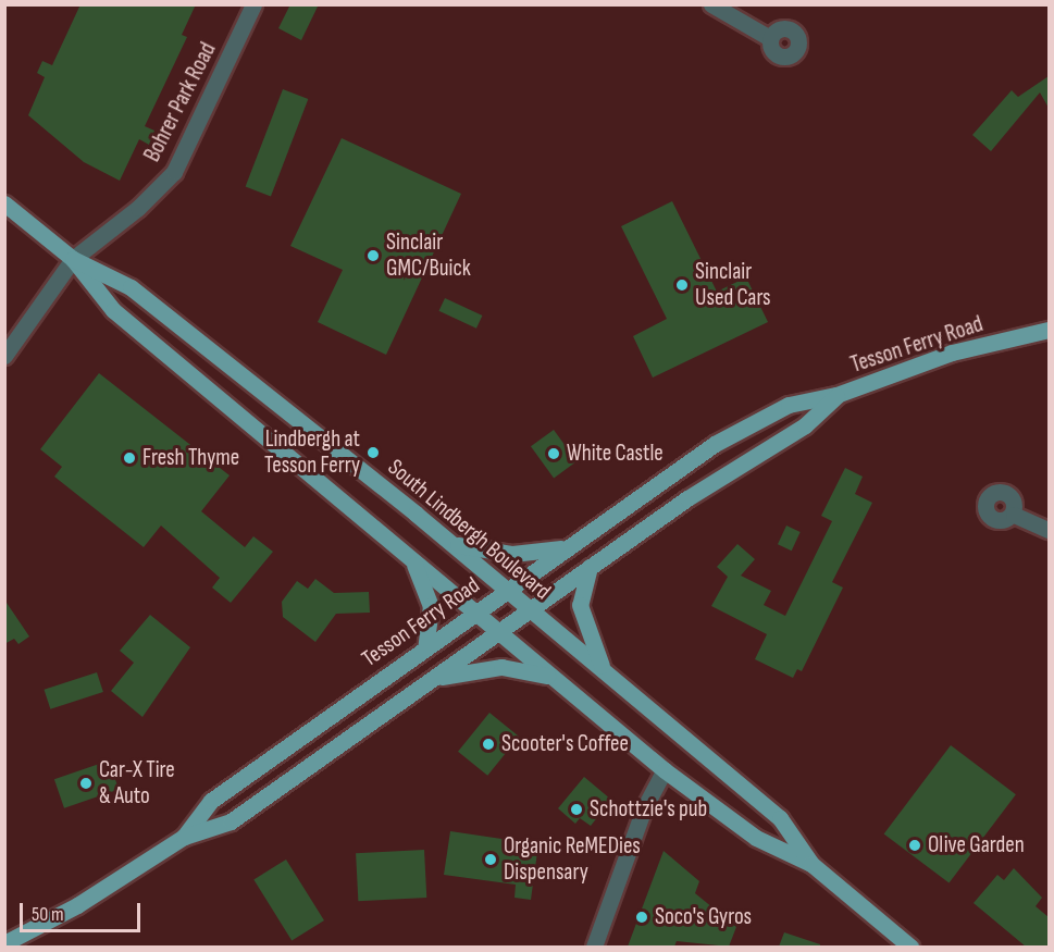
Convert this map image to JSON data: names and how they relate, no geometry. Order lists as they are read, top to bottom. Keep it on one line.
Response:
{"streets":{"main road":["Tesson Ferry Road","South Lindbergh Boulevard"],"street":["Bohrer Park Road"]},"crossings":[["Bohrer Park Road","South Lindbergh Boulevard"],["Tesson Ferry Road","South Lindbergh Boulevard"]],"places":["Sinclair GMC/Buick","Sinclair Used Cars","Lindbergh at Tesson Ferry","White Castle","Fresh Thyme","Scooter's Coffee","Car-X Tire & Auto","Schottzie's pub","Olive Garden","Organic ReMEDies Dispensary","Soco's Gyros"],"scale_bar":"50 m"}
